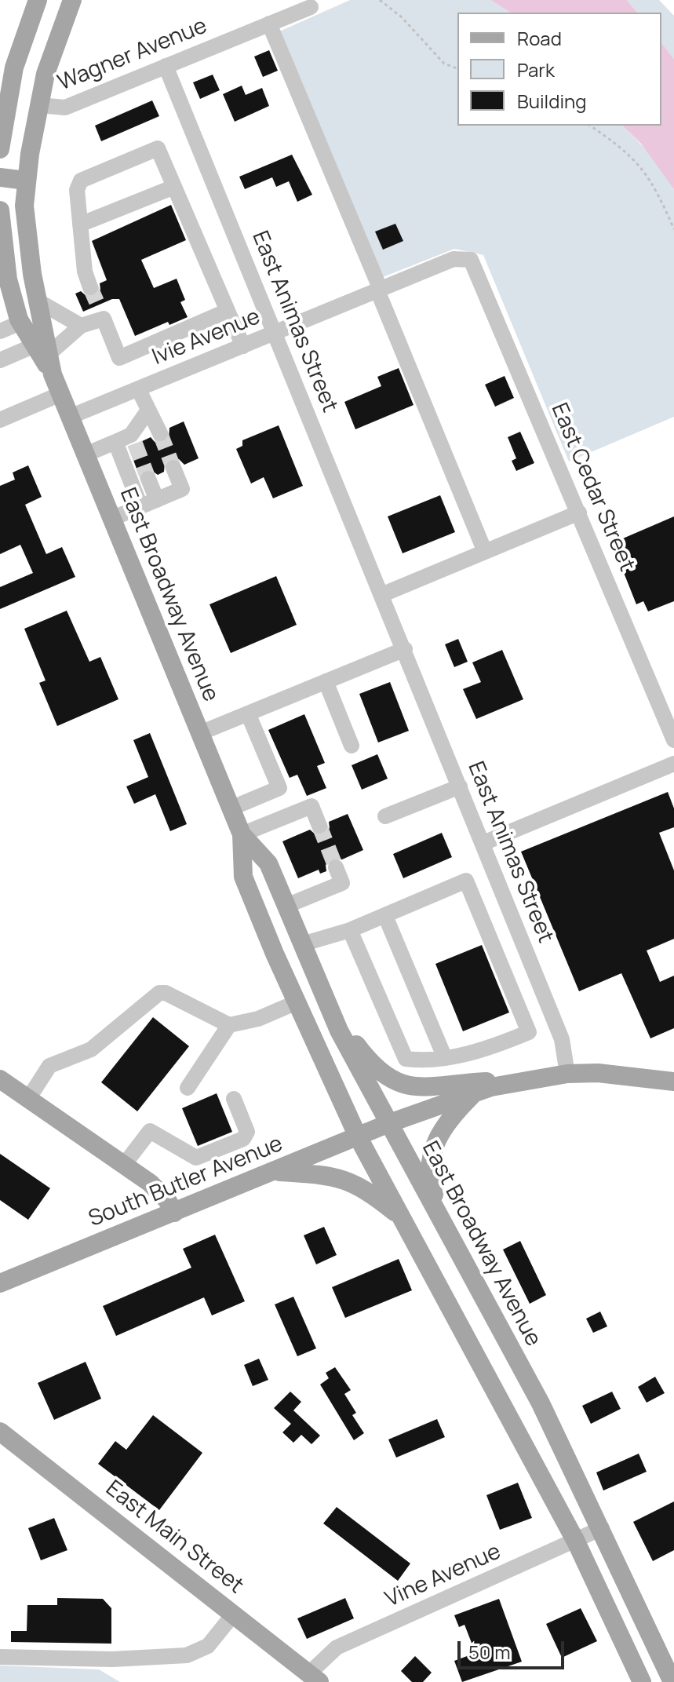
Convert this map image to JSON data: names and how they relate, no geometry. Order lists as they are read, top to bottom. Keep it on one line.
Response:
{"streets":{"main road":["East Broadway Avenue","South Butler Avenue","East Main Street"],"street":["Wagner Avenue","East Animas Street","Ivie Avenue","East Cedar Street","Vine Avenue"]},"crossings":[["Wagner Avenue","East Animas Street"],["Wagner Avenue","East Broadway Avenue"],["East Animas Street","Ivie Avenue"],["Ivie Avenue","East Cedar Street"],["Ivie Avenue","East Broadway Avenue"],["East Broadway Avenue","South Butler Avenue"],["East Broadway Avenue","Vine Avenue"],["East Main Street","Vine Avenue"]],"legend":["Road","Park","Building"],"scale_bar":"50 m"}
